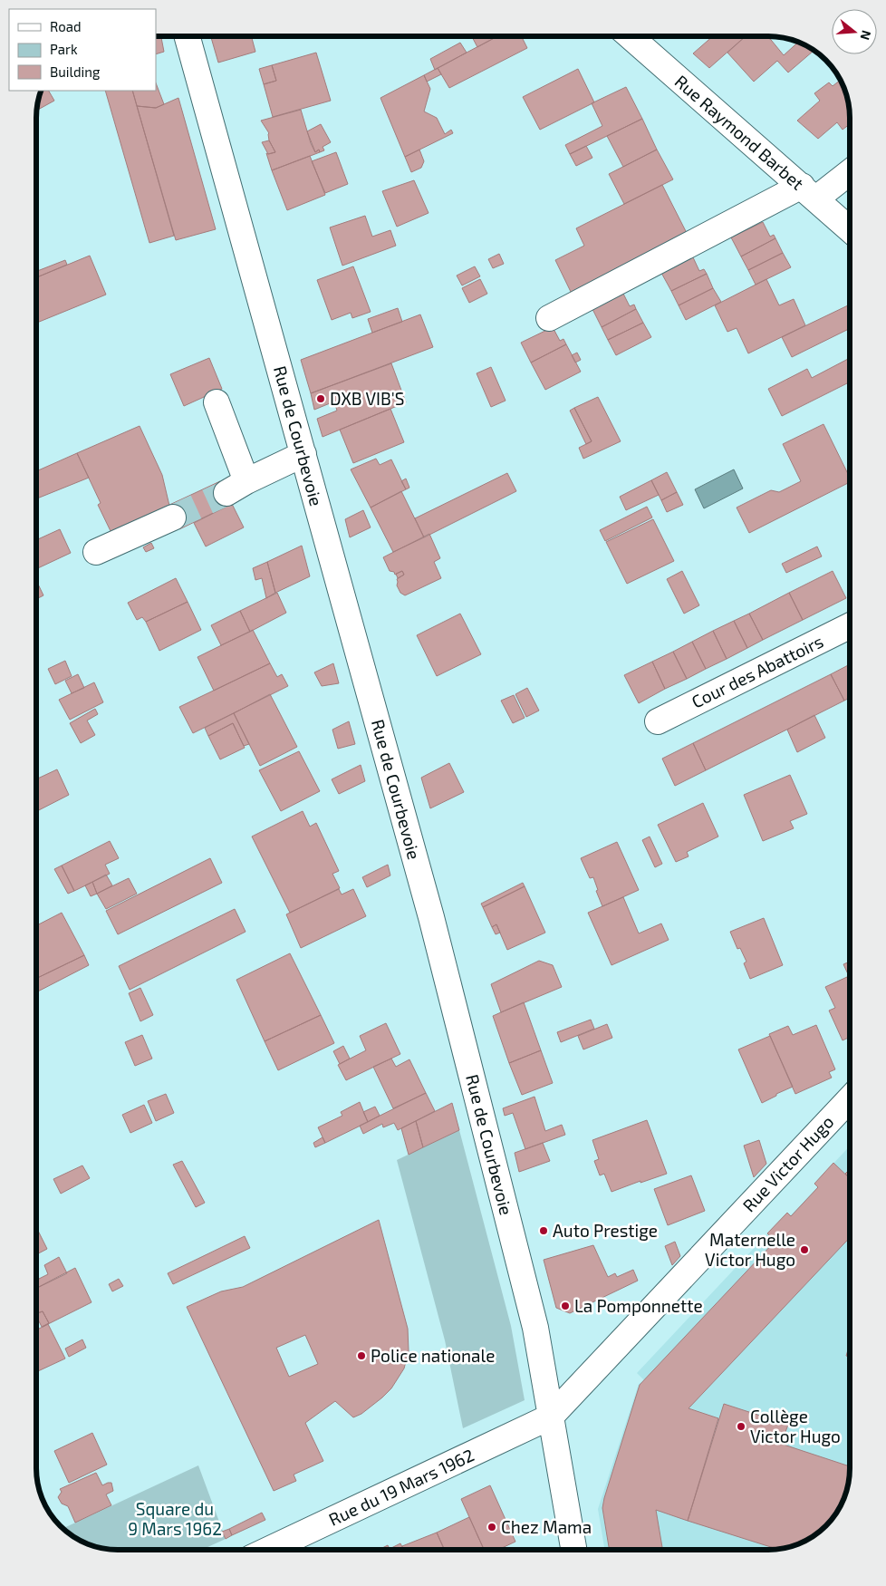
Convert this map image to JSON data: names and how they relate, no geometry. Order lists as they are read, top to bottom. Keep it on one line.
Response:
{"streets":{"street":["Rue Raymond Barbet","Rue de Courbevoie","Cour des Abattoirs","Rue Victor Hugo","Rue du 19 Mars 1962"]},"crossings":[["Rue de Courbevoie","Rue Victor Hugo"],["Rue de Courbevoie","Rue du 19 Mars 1962"],["Rue Victor Hugo","Rue du 19 Mars 1962"]],"parks":["Square du 9 Mars 1962"],"places":["DXB VIB'S","Auto Prestige","Maternelle Victor Hugo","La Pomponnette","Police nationale","Collège Victor Hugo","Chez Mama"],"legend":["Road","Park","Building"],"north":"right"}
